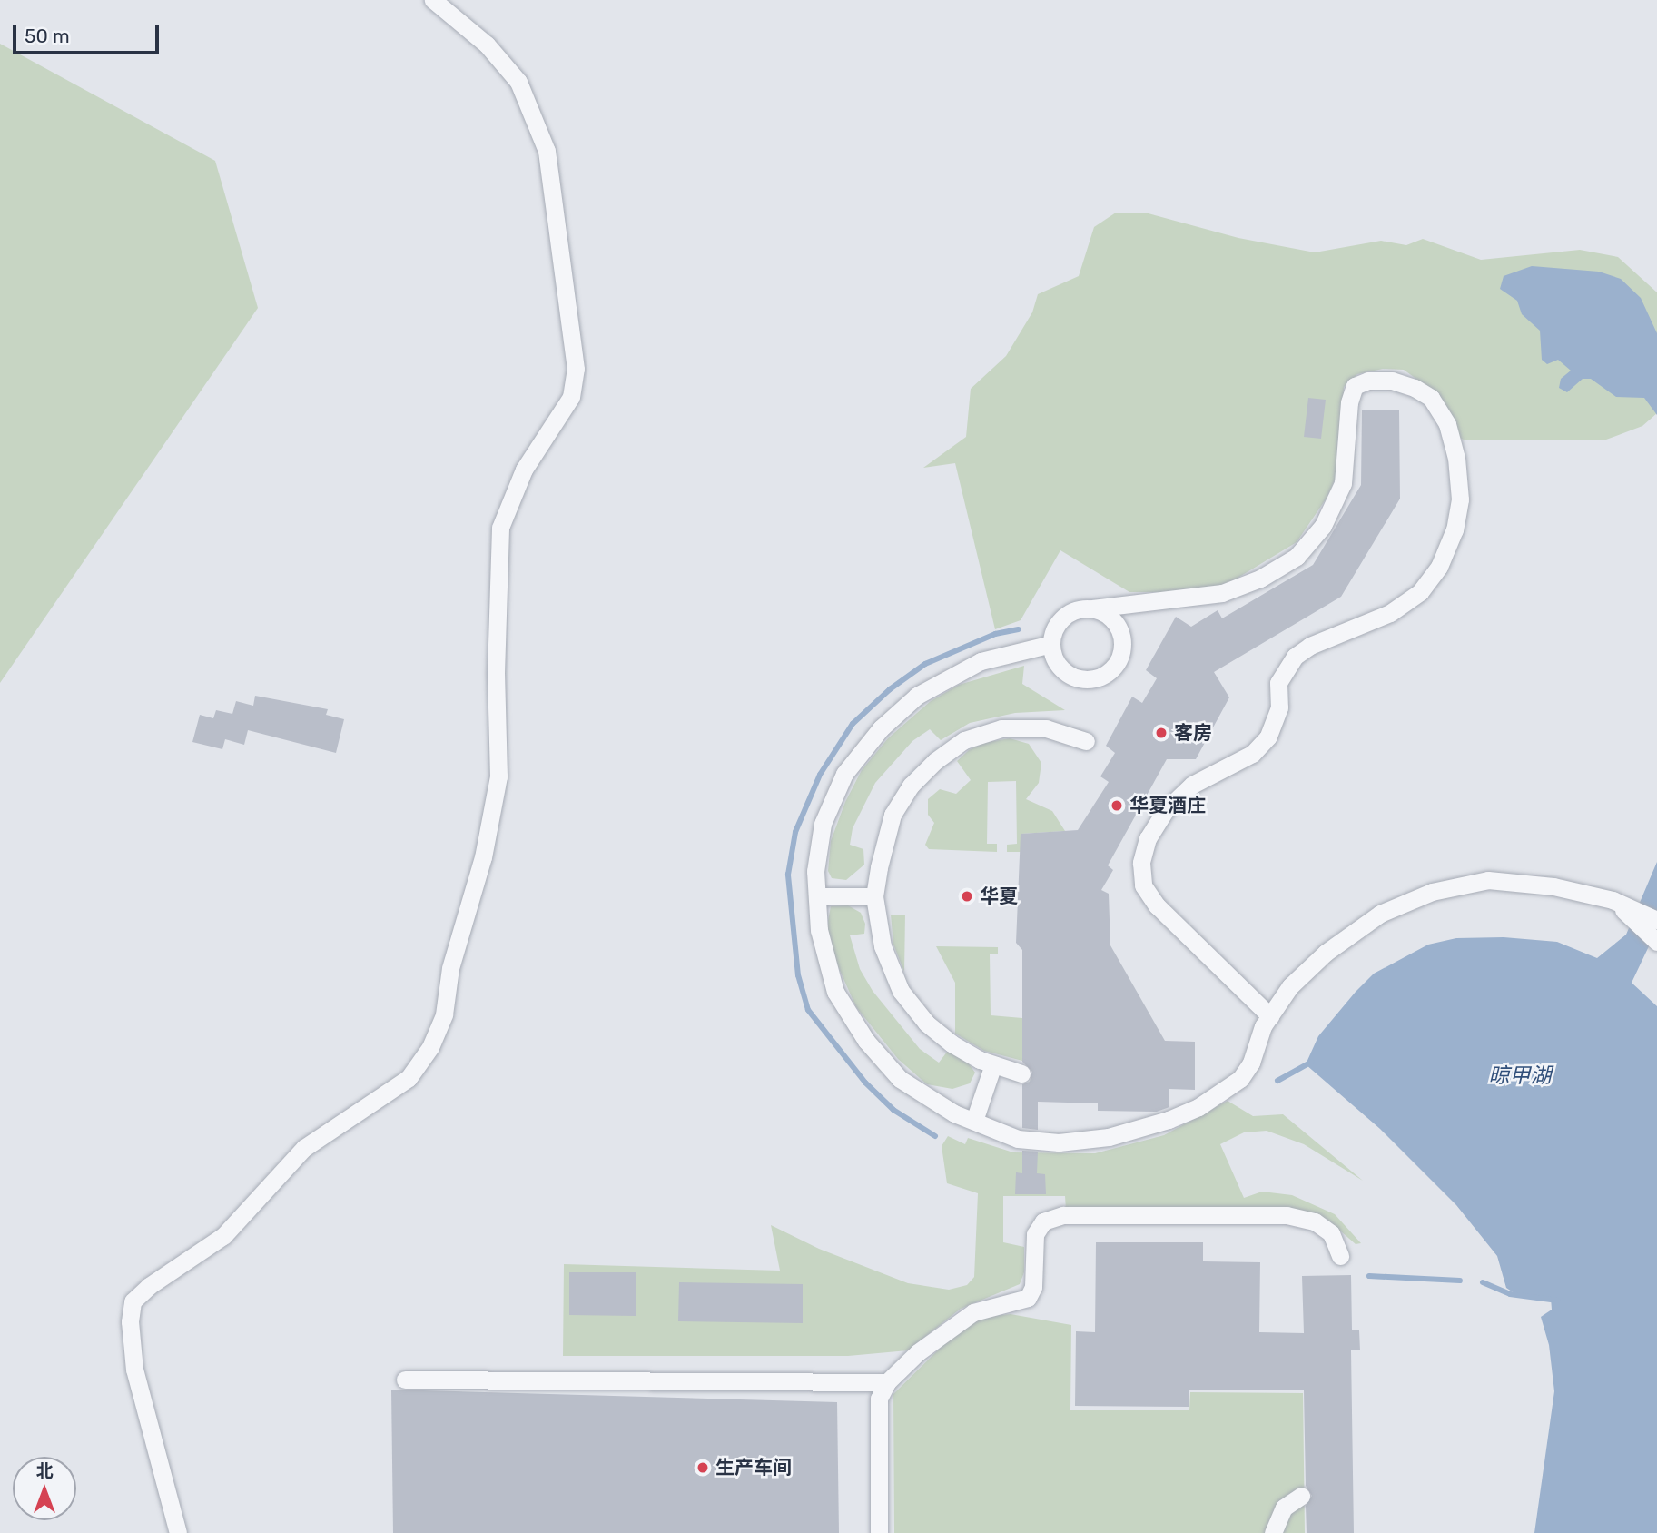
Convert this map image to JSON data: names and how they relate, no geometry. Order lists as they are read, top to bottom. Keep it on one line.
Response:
{"water":["晾甲湖"],"places":["客房","华夏酒庄","华夏","生产车间"],"scale_bar":"50 m","north":"top"}
